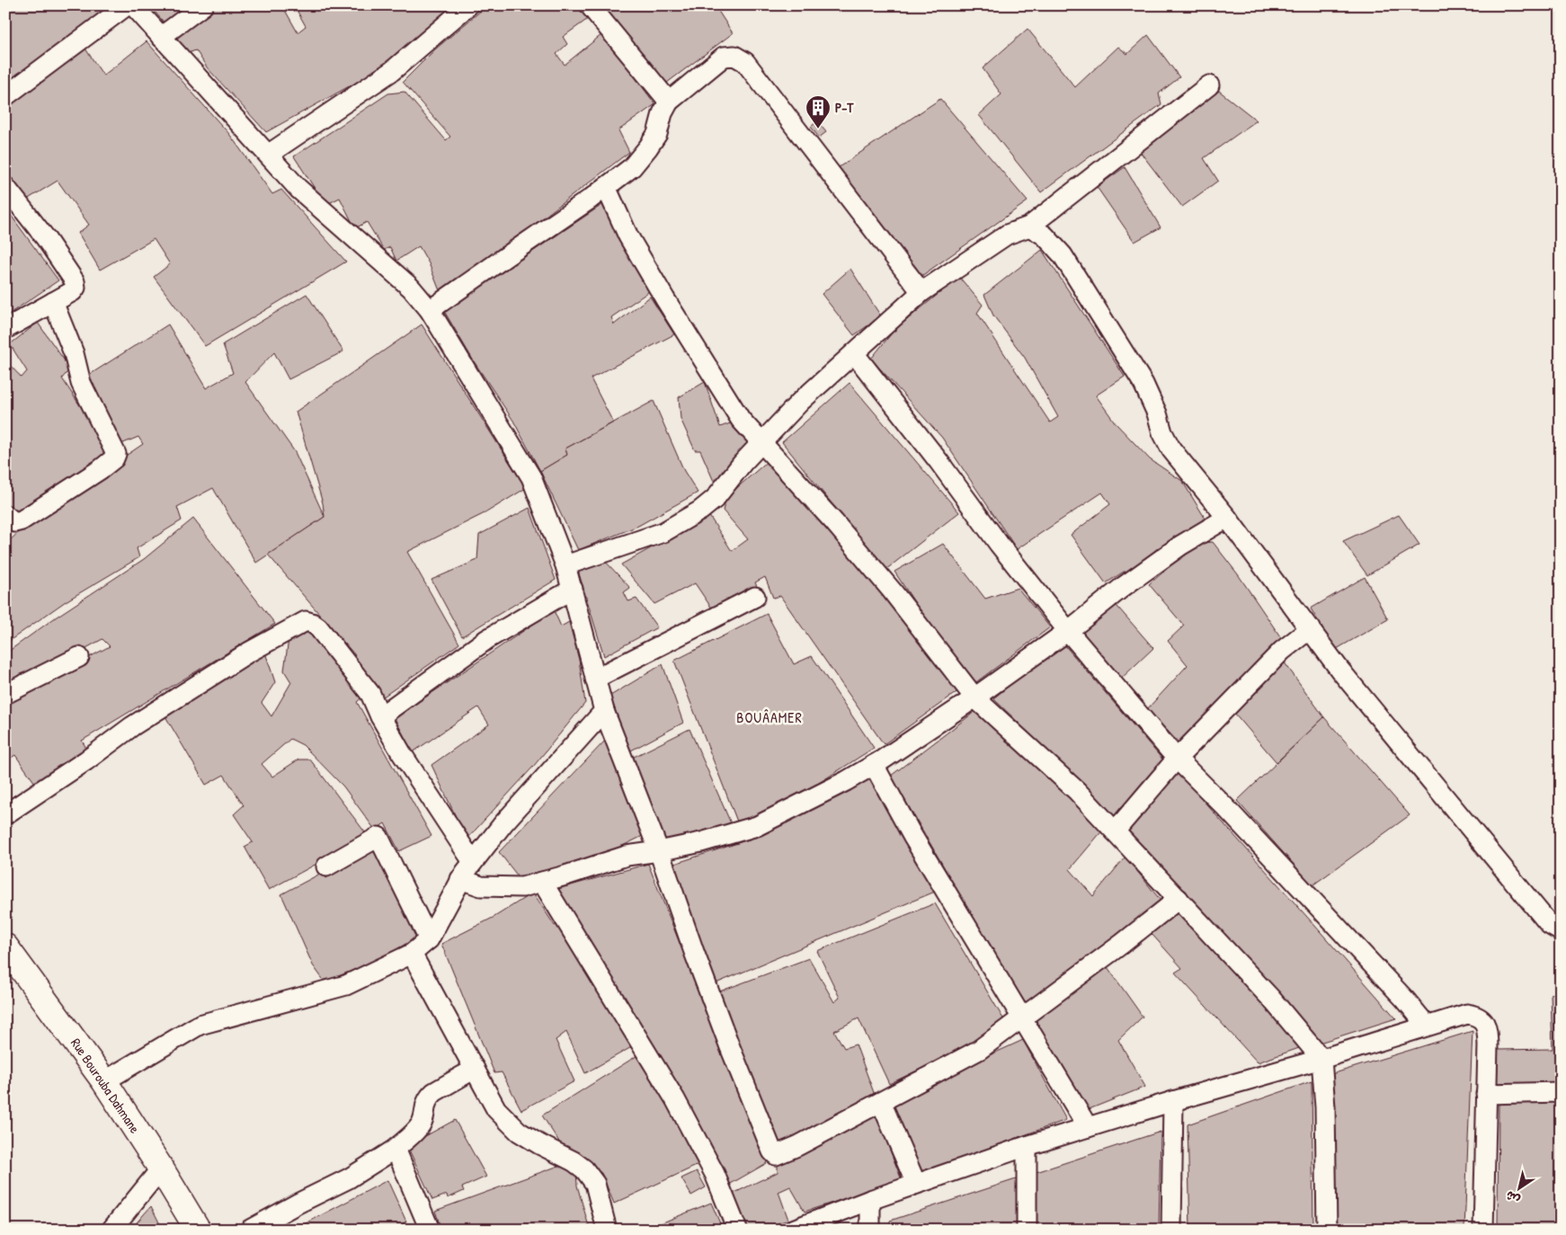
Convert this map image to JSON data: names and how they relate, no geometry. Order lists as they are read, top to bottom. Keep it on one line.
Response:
{"streets":{"street":["Rue Bourouba Dahmane"]},"districts":["BOUÂAMER"],"places":{"building":["P-T"]},"north":"bottom left"}
